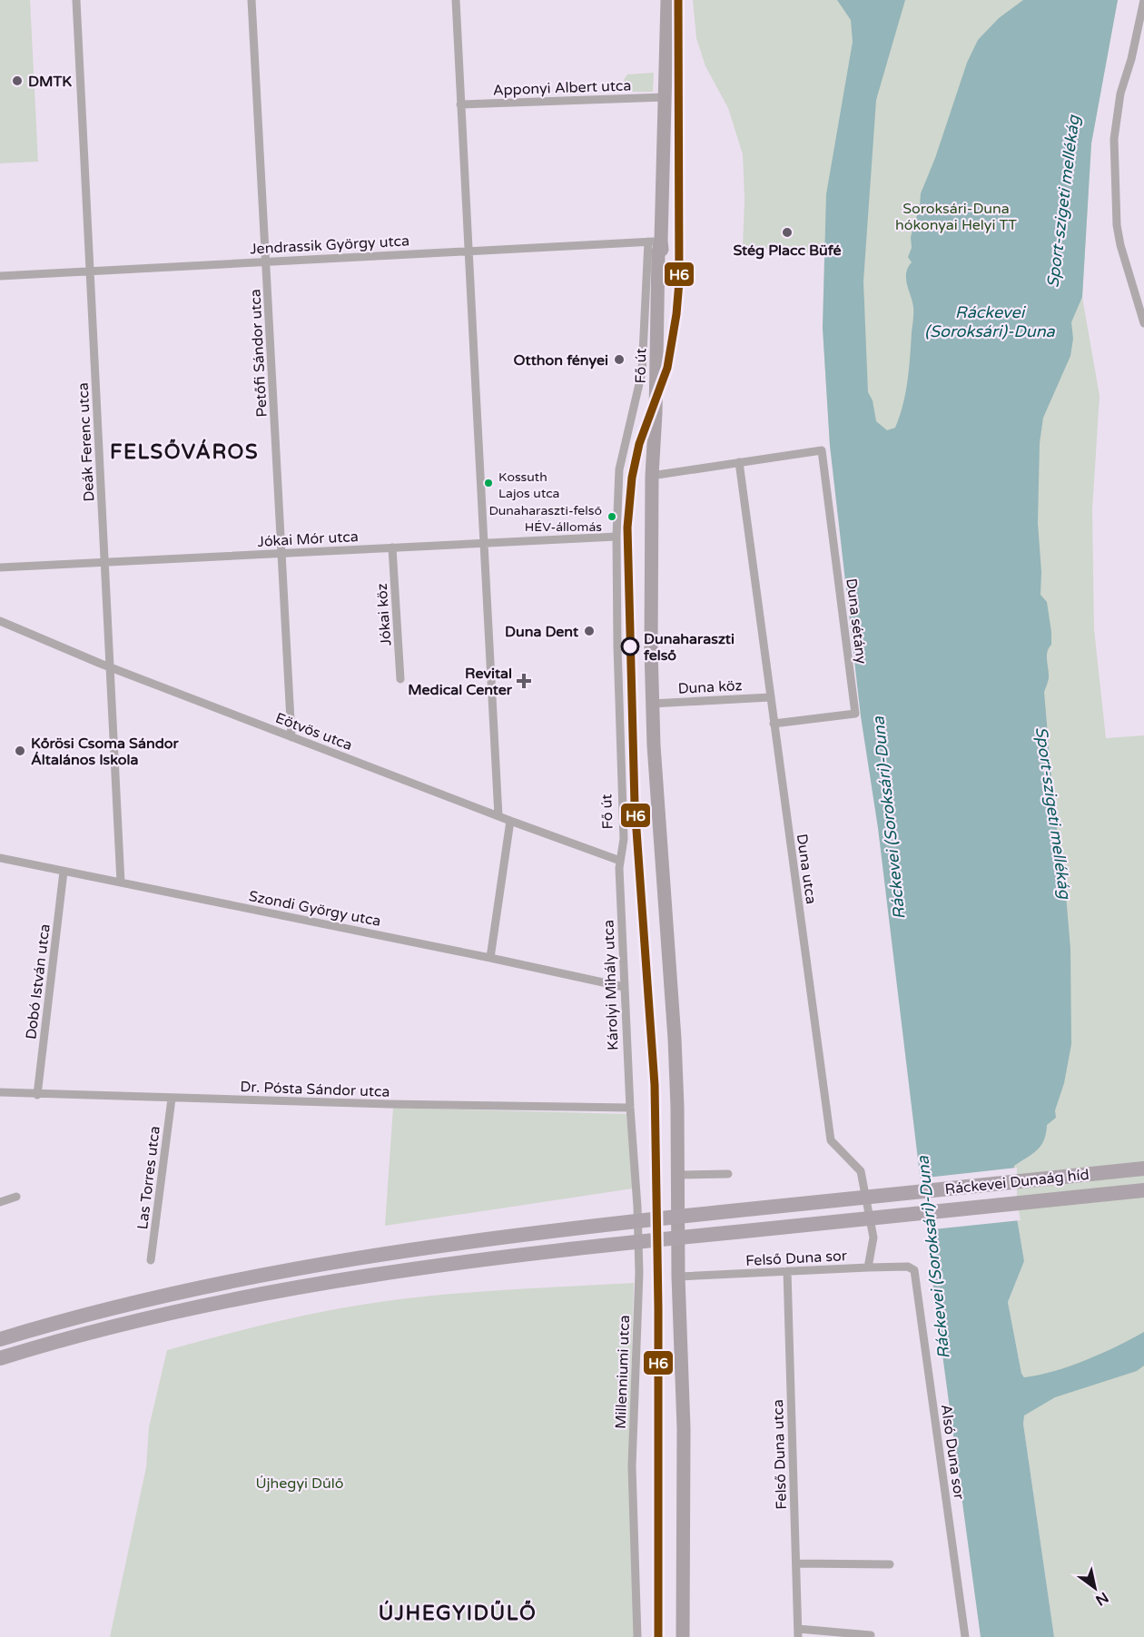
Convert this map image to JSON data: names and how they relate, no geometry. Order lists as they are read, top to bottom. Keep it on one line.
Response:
{"streets":{"highway":["Ráckevei Dunaág híd"],"main road":["Fő út"],"street":["Apponyi Albert utca","Jendrassik György utca","Petőfi Sándor utca","Deák Ferenc utca","Jókai Mór utca","Jókai köz","Duna sétány","Duna köz","Eötvös utca","Duna utca","Szondi György utca","Dobó István utca","Károlyi Mihály utca","Dr. Pósta Sándor utca","Las Torres utca","Felső Duna sor","Millenniumi utca","Alsó Duna sor","Felső Duna utca"]},"crossings":[["Apponyi Albert utca","Fő út"],["Jendrassik György utca","Petőfi Sándor utca"],["Jendrassik György utca","Fő út"],["Jendrassik György utca","Deák Ferenc utca"],["Petőfi Sándor utca","Jókai Mór utca"],["Petőfi Sándor utca","Eötvös utca"],["Fő út","Jókai Mór utca"],["Fő út","Eötvös utca"],["Fő út","Károlyi Mihály utca"],["Deák Ferenc utca","Jókai Mór utca"],["Deák Ferenc utca","Eötvös utca"],["Deák Ferenc utca","Szondi György utca"],["Jókai Mór utca","Jókai köz"],["Duna sétány","Duna utca"],["Duna köz","Duna utca"],["Eötvös utca","Károlyi Mihály utca"],["Duna utca","Felső Duna sor"],["Szondi György utca","Dobó István utca"],["Szondi György utca","Károlyi Mihály utca"],["Dobó István utca","Dr. Pósta Sándor utca"],["Károlyi Mihály utca","Dr. Pósta Sándor utca"],["Károlyi Mihály utca","Millenniumi utca"],["Dr. Pósta Sándor utca","Las Torres utca"],["Dr. Pósta Sándor utca","Millenniumi utca"],["Felső Duna sor","Alsó Duna sor"],["Felső Duna sor","Felső Duna utca"]],"districts":["FELSŐVÁROS","ÚJHEGYIDŰLŐ"],"water":["Sport-szigeti mellékág","Ráckevei (Soroksári)-Duna"],"parks":["Soroksári-Duna hókonyai Helyi TT","Újhegyi Dűlő"],"places":{"other":["DMTK","Stég Placc Büfé","Otthon fényei","Kossuth Lajos utca","Dunaharaszti-felső HÉV-állomás","Duna Dent","Dunaharaszti felső","Kőrösi Csoma Sándor Általános Iskola"],"health":["Revital Medical Center"]},"lines":["transit line H6"],"north":"bottom right"}
